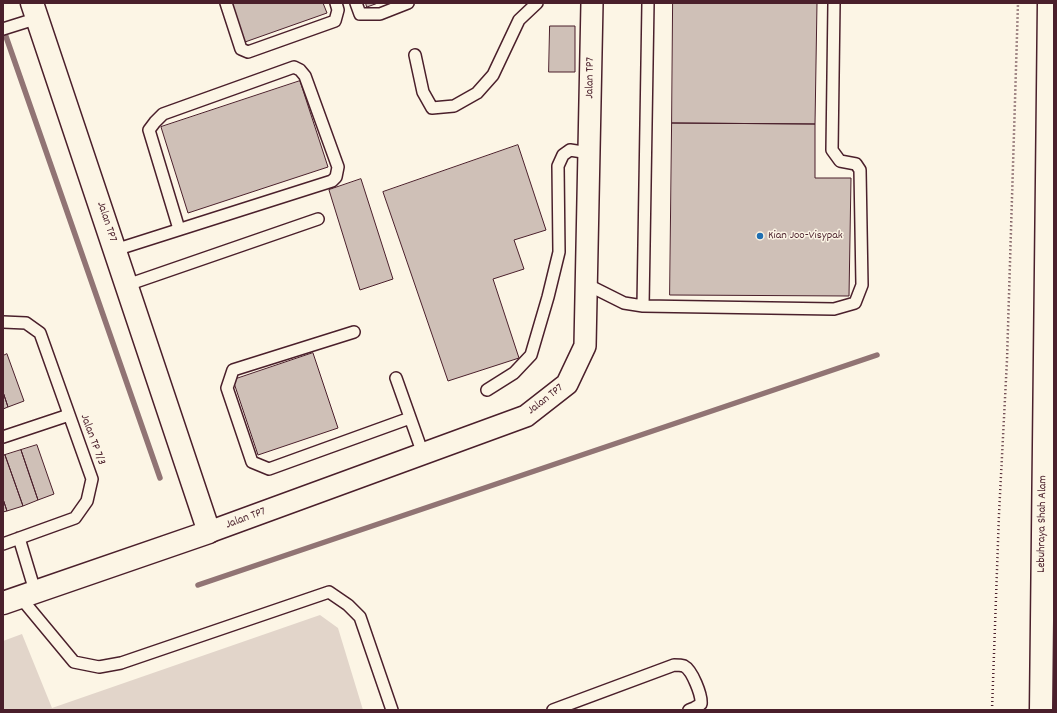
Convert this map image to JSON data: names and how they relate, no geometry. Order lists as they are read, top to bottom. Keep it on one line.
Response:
{"streets":{"main road":["Jalan TP7","Lebuhraya Shah Alam"],"lane":["Jalan TP 7/3"]},"places":["Kian Joo-Visypak"]}
